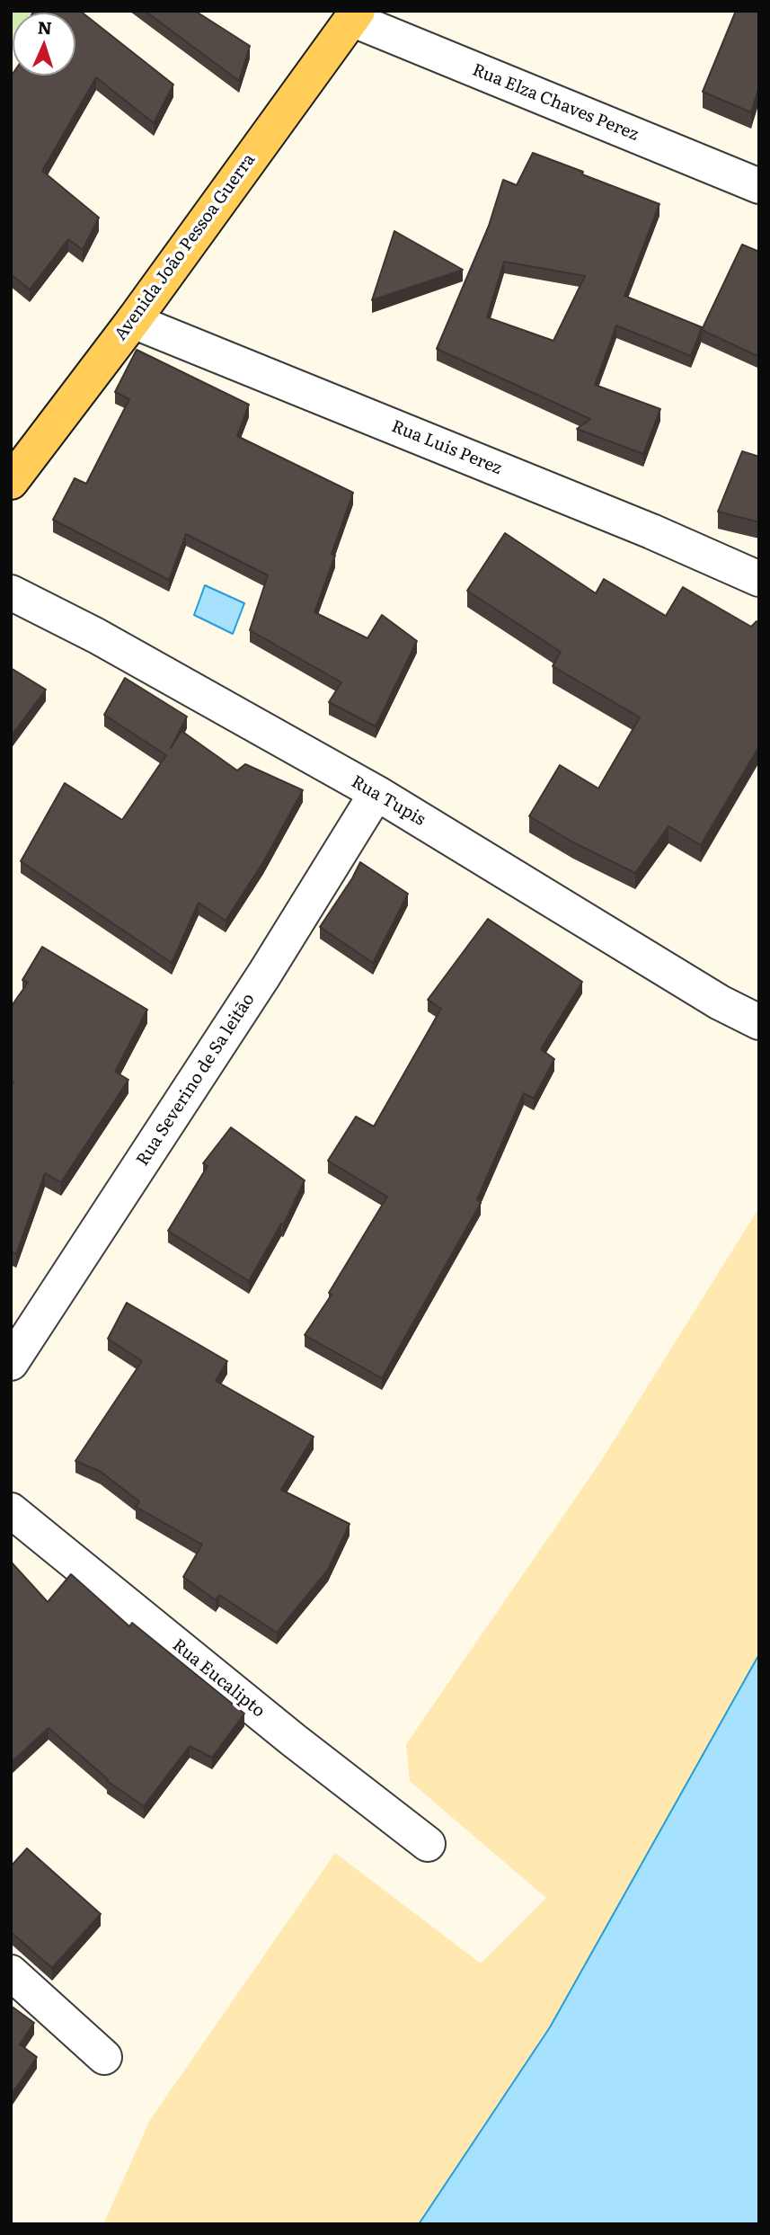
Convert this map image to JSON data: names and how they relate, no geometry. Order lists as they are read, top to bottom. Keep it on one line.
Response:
{"streets":{"main road":["Avenida João Pessoa Guerra"],"street":["Rua Elza Chaves Perez","Rua Luis Perez","Rua Tupis","Rua Severino de Sa leitão","Rua Eucalipto"]},"crossings":[["Rua Elza Chaves Perez","Avenida João Pessoa Guerra"],["Avenida João Pessoa Guerra","Rua Luis Perez"],["Rua Tupis","Rua Severino de Sa leitão"]],"north":"top"}
